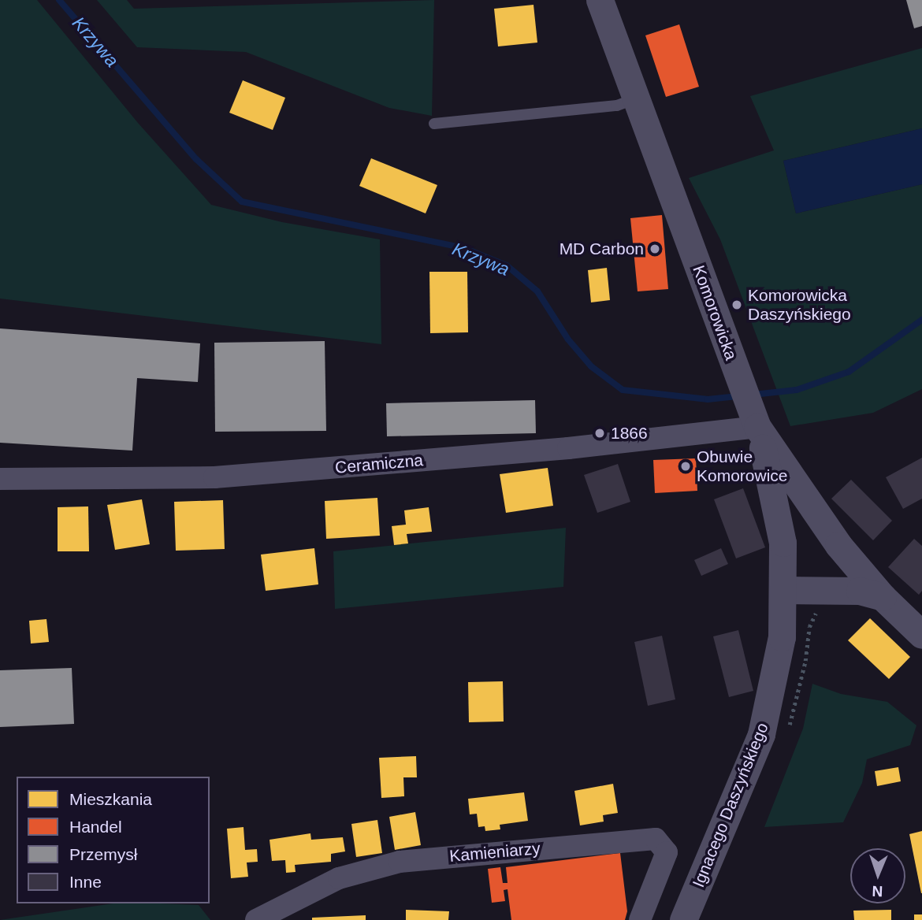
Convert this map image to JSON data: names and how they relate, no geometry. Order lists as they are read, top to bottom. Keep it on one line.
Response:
{"streets":{"street":["Komorowicka","Ceramiczna","Ignacego Daszyńskiego","Kamieniarzy"]},"crossings":[["Komorowicka","Ceramiczna"],["Komorowicka","Ignacego Daszyńskiego"],["Ceramiczna","Ignacego Daszyńskiego"]],"water":["Krzywa"],"places":["MD Carbon","Komorowicka Daszyńskiego","1866","Obuwie Komorowice"],"legend":["Mieszkania","Handel","Przemysł","Inne"],"north":"bottom"}
